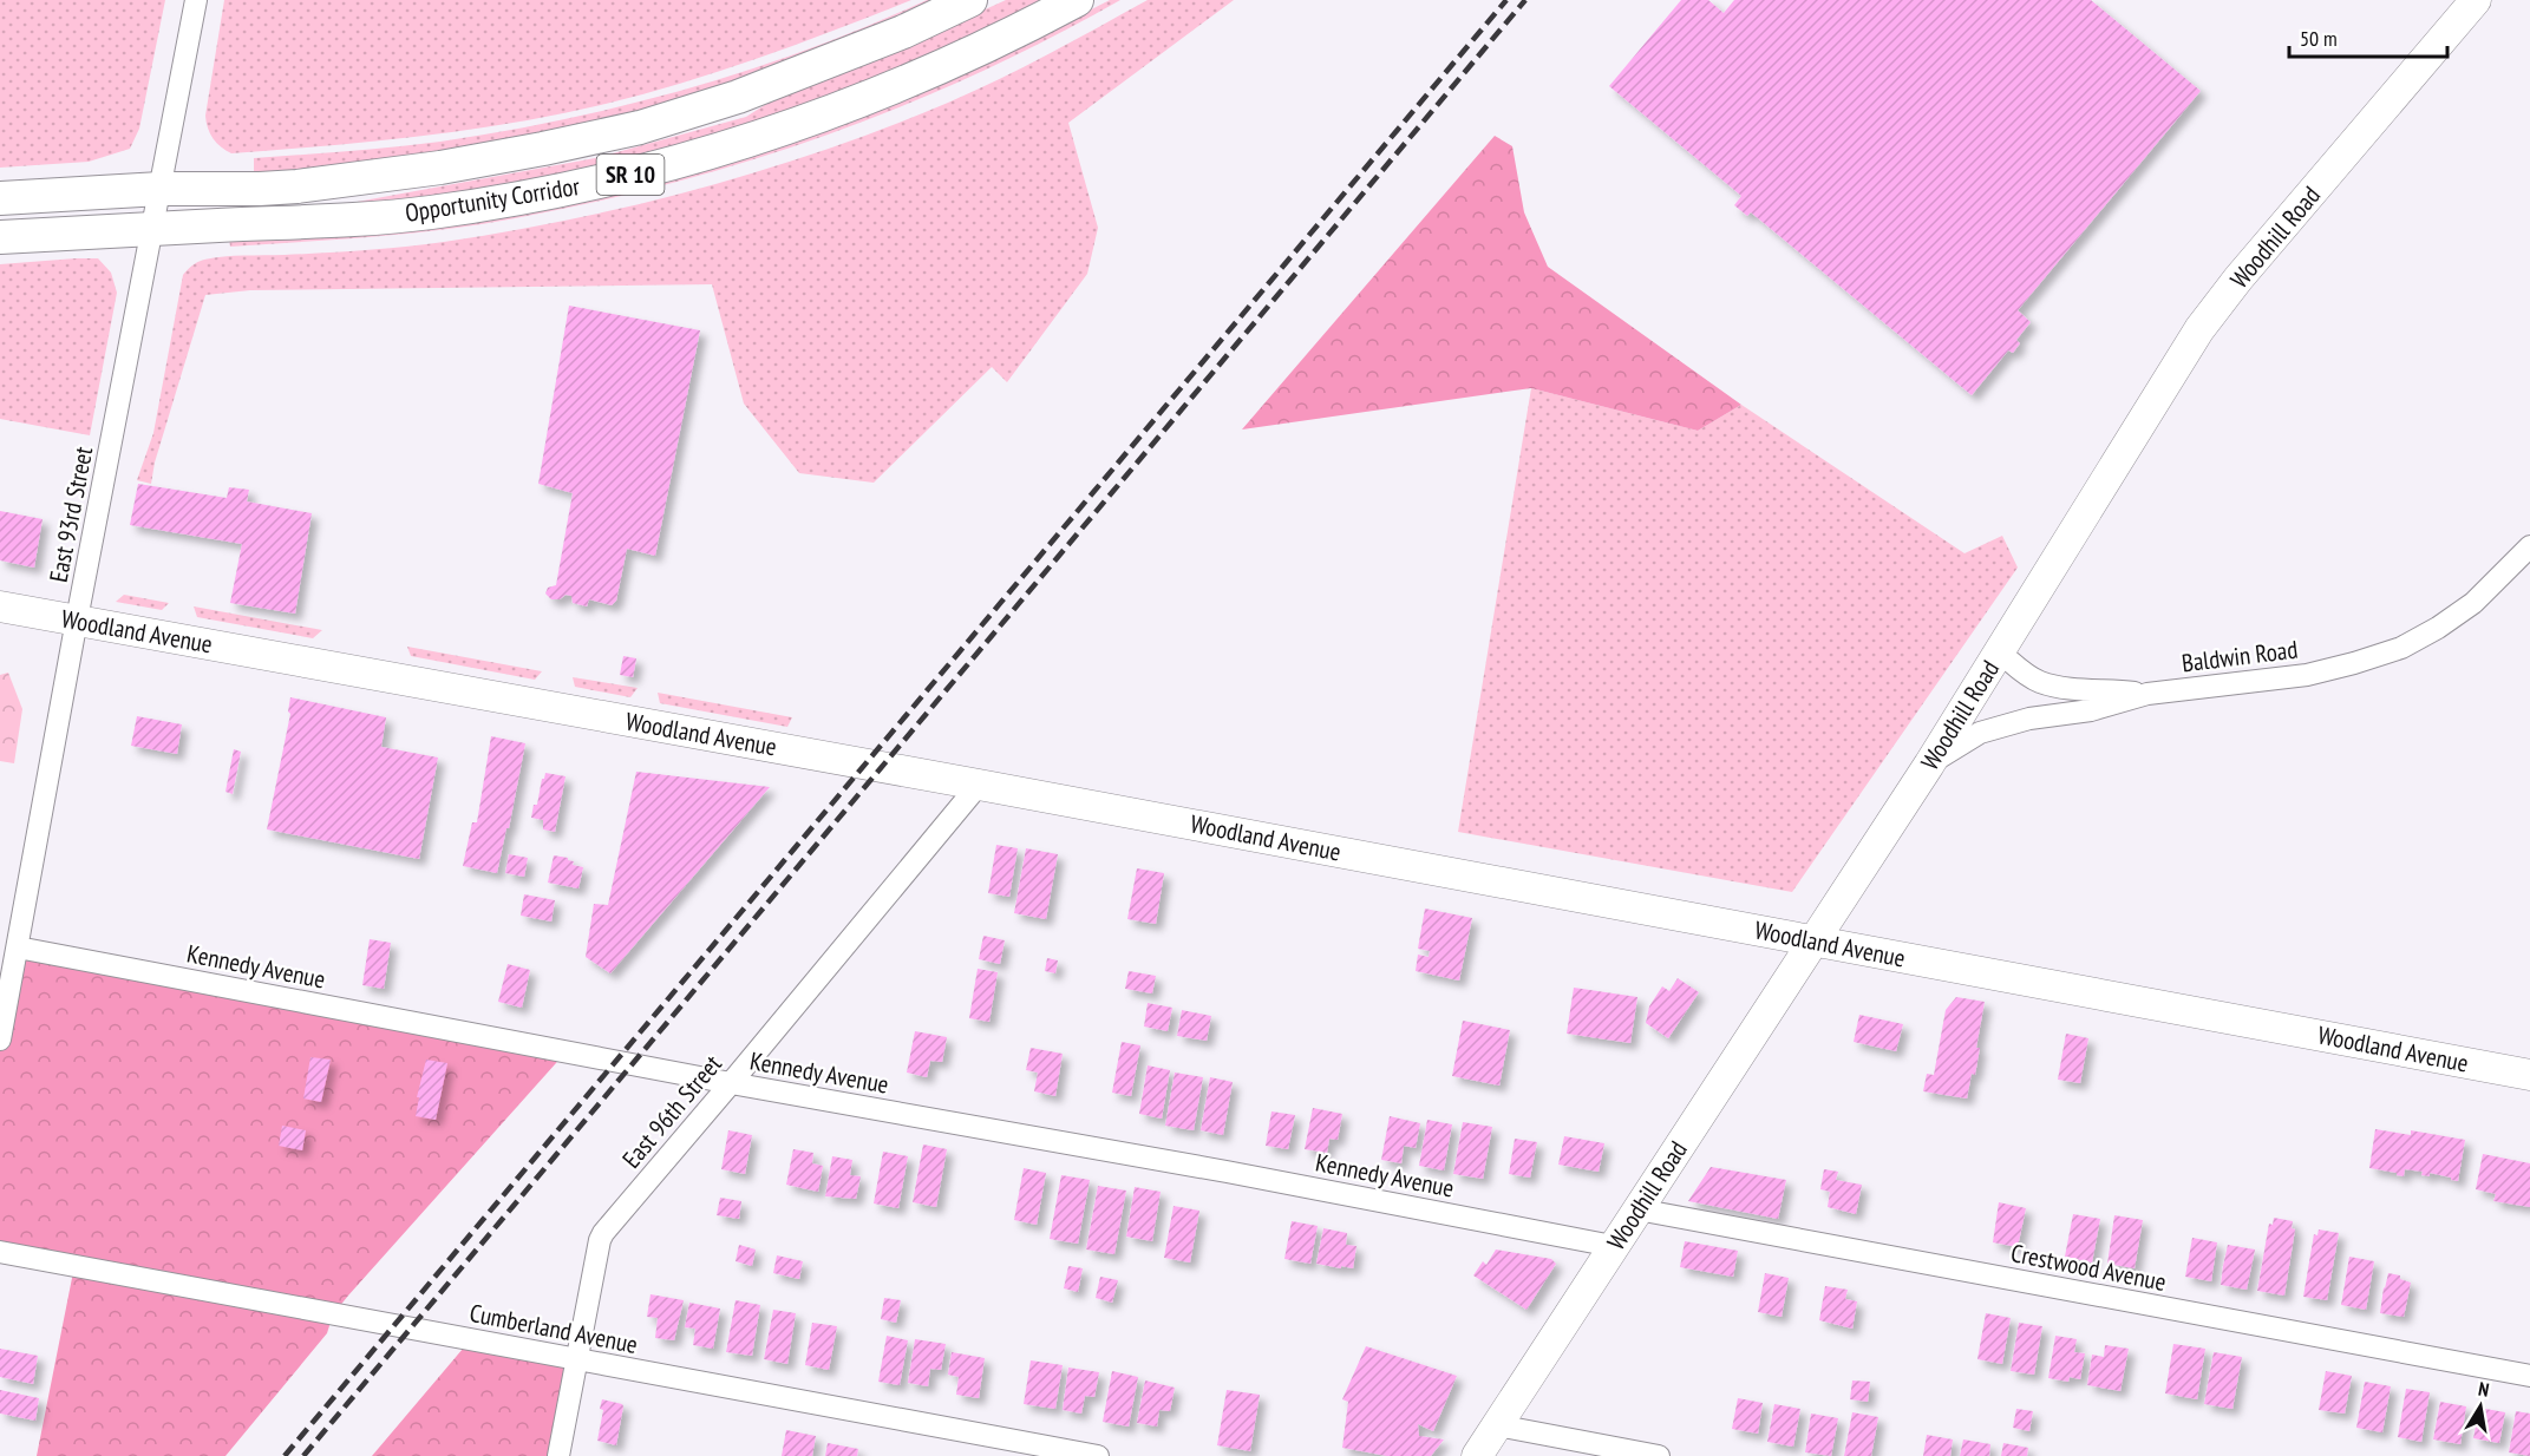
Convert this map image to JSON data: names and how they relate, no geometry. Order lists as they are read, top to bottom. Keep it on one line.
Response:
{"streets":{"main road":["SR 10","Opportunity Corridor","Woodhill Road","Woodland Avenue"],"street":["East 93rd Street","Baldwin Road","Kennedy Avenue","East 96th Street","Crestwood Avenue","Cumberland Avenue"]},"crossings":[["Opportunity Corridor","East 93rd Street"],["Woodhill Road","Woodland Avenue"],["Woodhill Road","Baldwin Road"],["Woodhill Road","Kennedy Avenue"],["Woodhill Road","Crestwood Avenue"],["East 93rd Street","Woodland Avenue"],["East 93rd Street","Kennedy Avenue"],["Woodland Avenue","East 96th Street"],["Kennedy Avenue","East 96th Street"],["East 96th Street","Cumberland Avenue"]],"scale_bar":"50 m","north":"top"}
